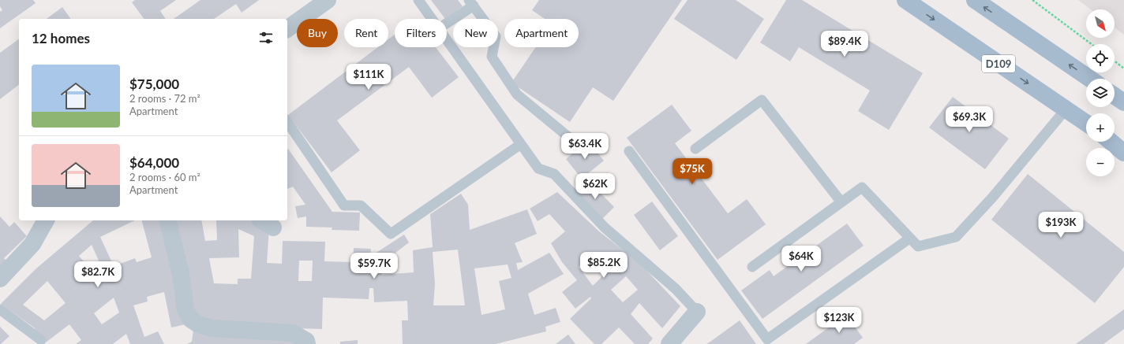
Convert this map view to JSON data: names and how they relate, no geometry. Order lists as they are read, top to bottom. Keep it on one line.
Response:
{"streets":{"main road":["D109"]},"north":"bottom right","page":{"map_buttons":["+","−"],"chip":["Buy","Rent","Filters","New","Apartment"],"heading":"12 homes","price":["$89.4K","$111K","$69.3K","$63.4K","$75K","$62K","$193K","$64K","$85.2K","$59.7K","$82.7K","$123K"],"list":[{"name":"$75,000","note":"2 rooms · 72 m² · Apartment"},{"name":"$64,000","note":"2 rooms · 60 m² · Apartment"}]}}
